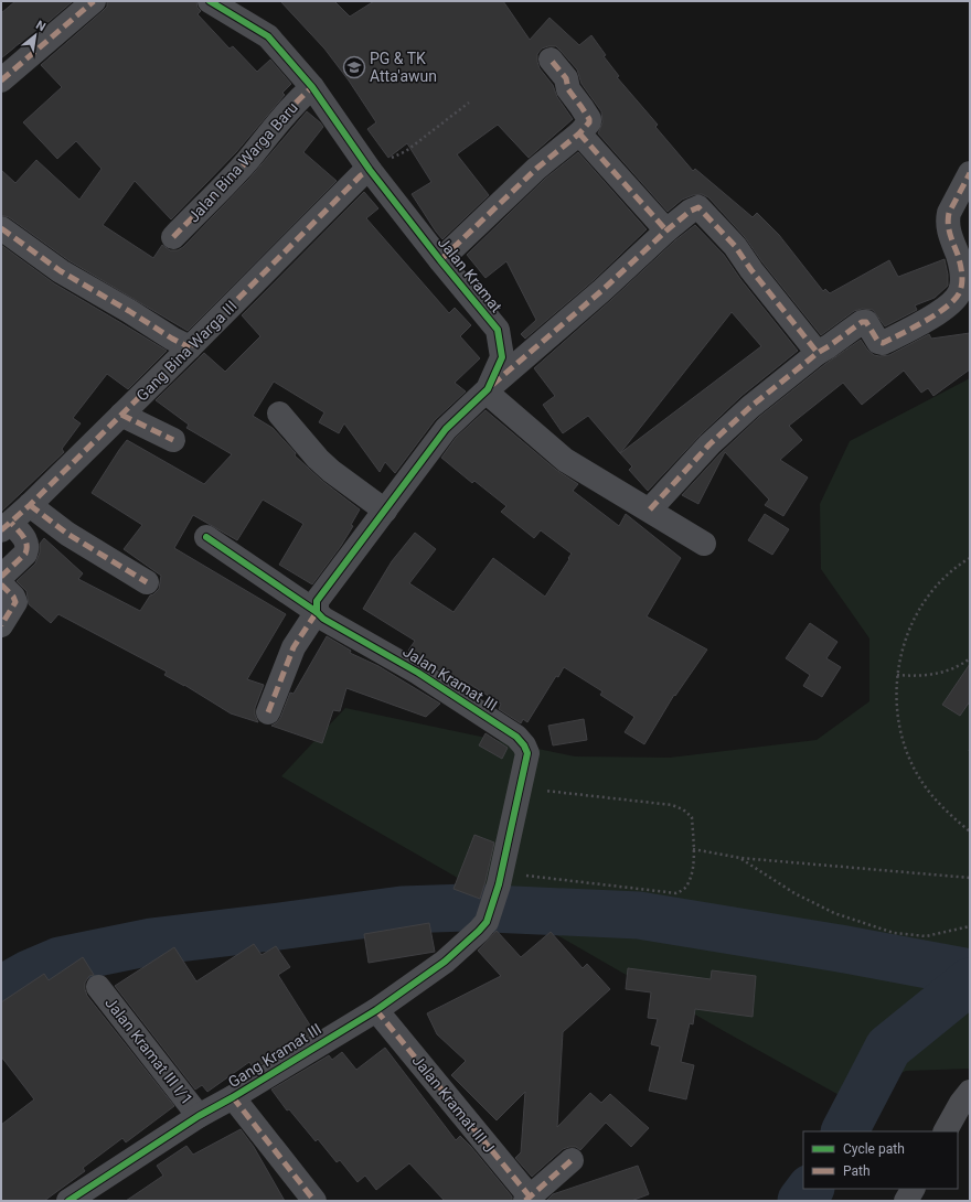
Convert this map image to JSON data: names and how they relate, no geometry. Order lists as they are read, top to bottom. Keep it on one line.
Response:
{"streets":{"street":["Jalan Bina Warga Baru","Jalan Kramat","Gang Bina Warga III","Jalan Kramat III","Jalan Kramat III I/1","Gang Kramat III","Jalan Kramat III J"]},"crossings":[["Jalan Bina Warga Baru","Jalan Kramat"],["Jalan Kramat","Gang Bina Warga III"],["Jalan Kramat","Jalan Kramat III"],["Jalan Kramat III","Gang Kramat III"],["Jalan Kramat III I/1","Gang Kramat III"],["Gang Kramat III","Jalan Kramat III J"]],"places":{"school or university":["PG & TK Atta'awun"]},"legend":["Cycle path","Path"],"north":"top right"}
